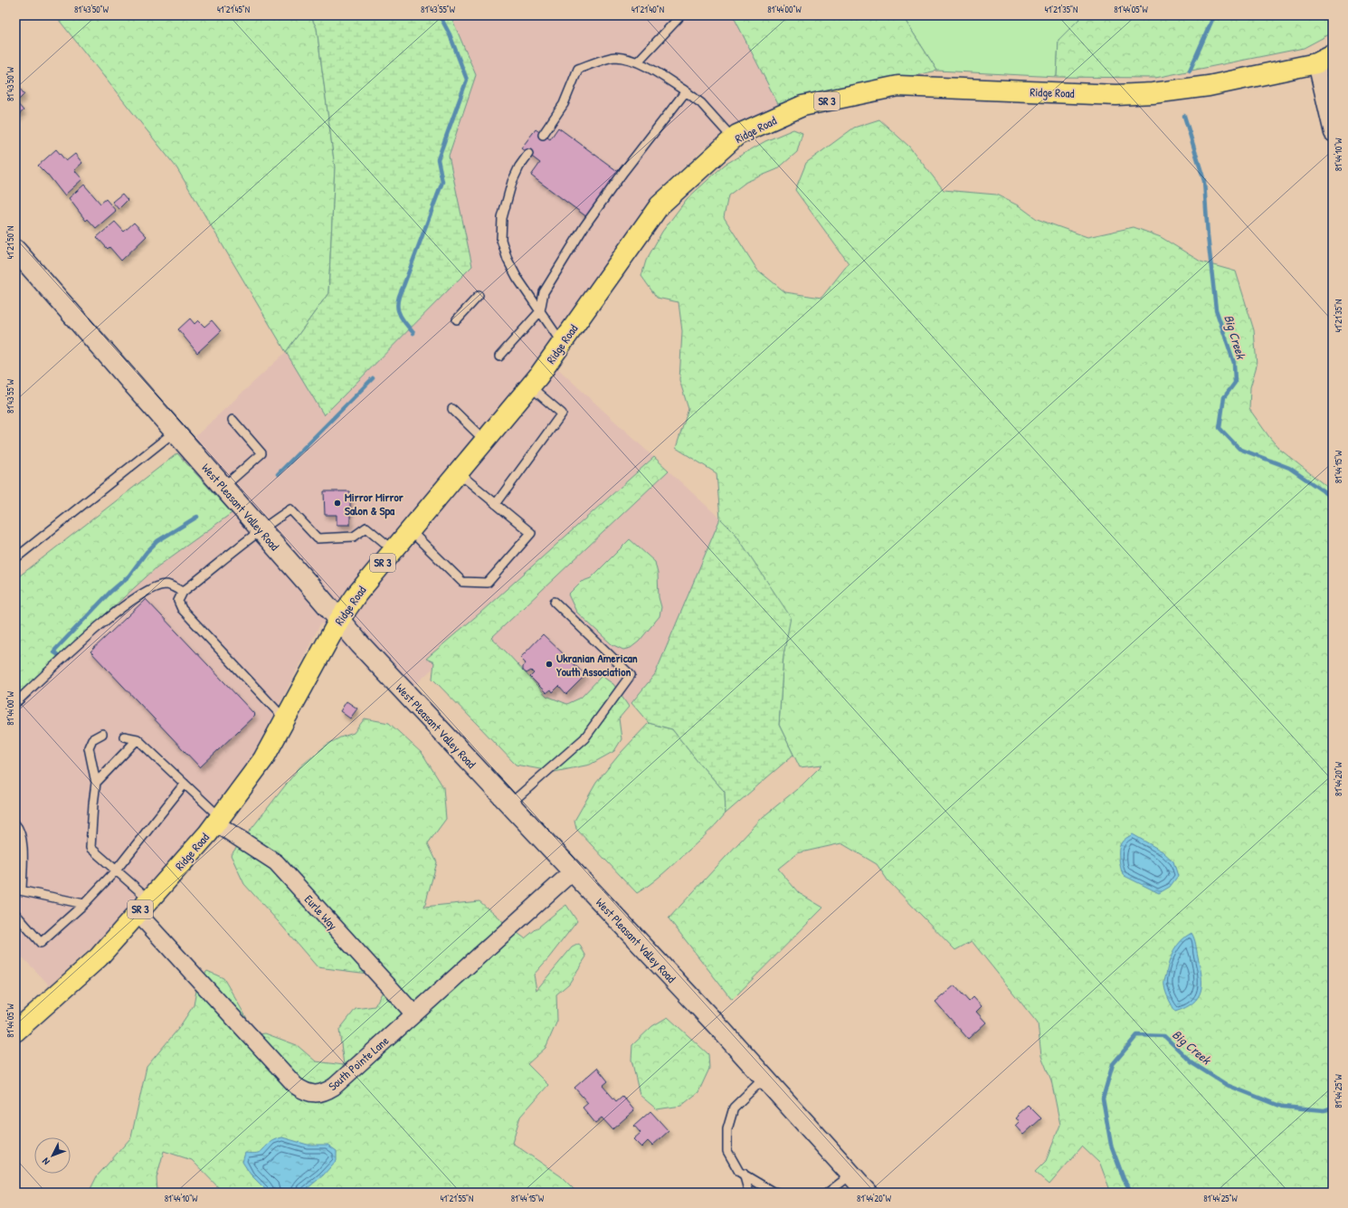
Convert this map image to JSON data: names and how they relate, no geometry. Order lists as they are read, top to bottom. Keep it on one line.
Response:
{"streets":{"main road":["Ridge Road","SR 3","West Pleasant Valley Road"],"street":["Eurle Way","South Pointe Lane"]},"crossings":[["Ridge Road","West Pleasant Valley Road"],["Ridge Road","Eurle Way"],["Ridge Road","South Pointe Lane"],["West Pleasant Valley Road","South Pointe Lane"],["Eurle Way","South Pointe Lane"]],"water":["Big Creek"],"places":["Mirror Mirror Salon & Spa","Ukranian American Youth Association"],"north":"bottom left","coordinates":["81°43'50\"W","41°21'45\"N","81°43'55\"W","41°21'40\"N","81°44'00\"W","41°21'35\"N","81°44'05\"W","81°44'10\"W","41°21'50\"N","81°44'15\"W","81°44'20\"W","81°44'25\"W","41°21'55\"N"]}
